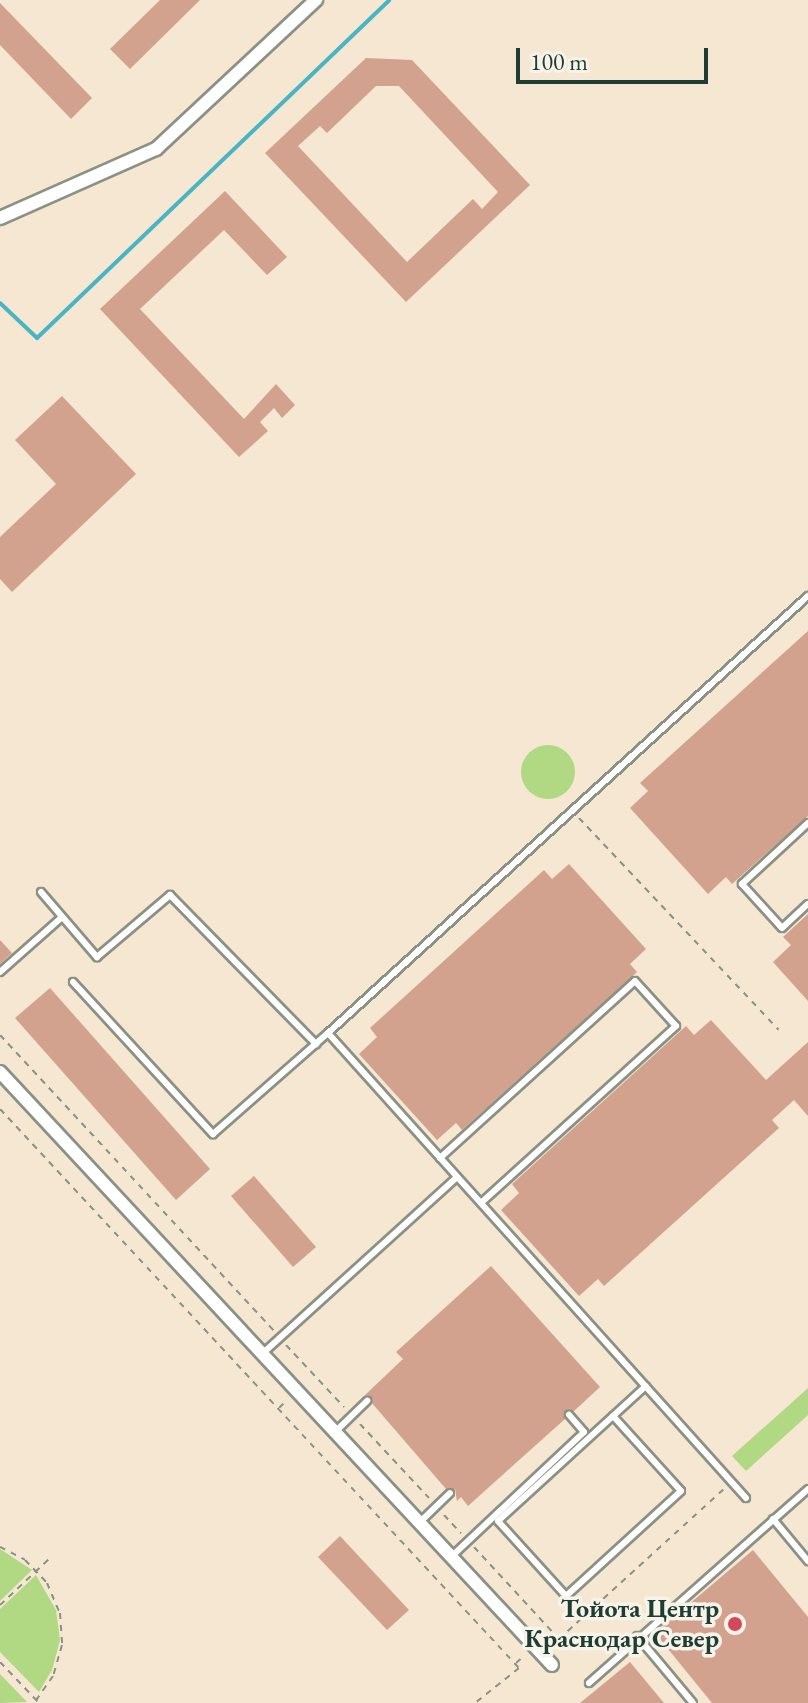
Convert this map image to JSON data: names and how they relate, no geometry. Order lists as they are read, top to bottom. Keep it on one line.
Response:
{"places":["Тойота Центр Краснодар Север"],"scale_bar":"100 m"}
